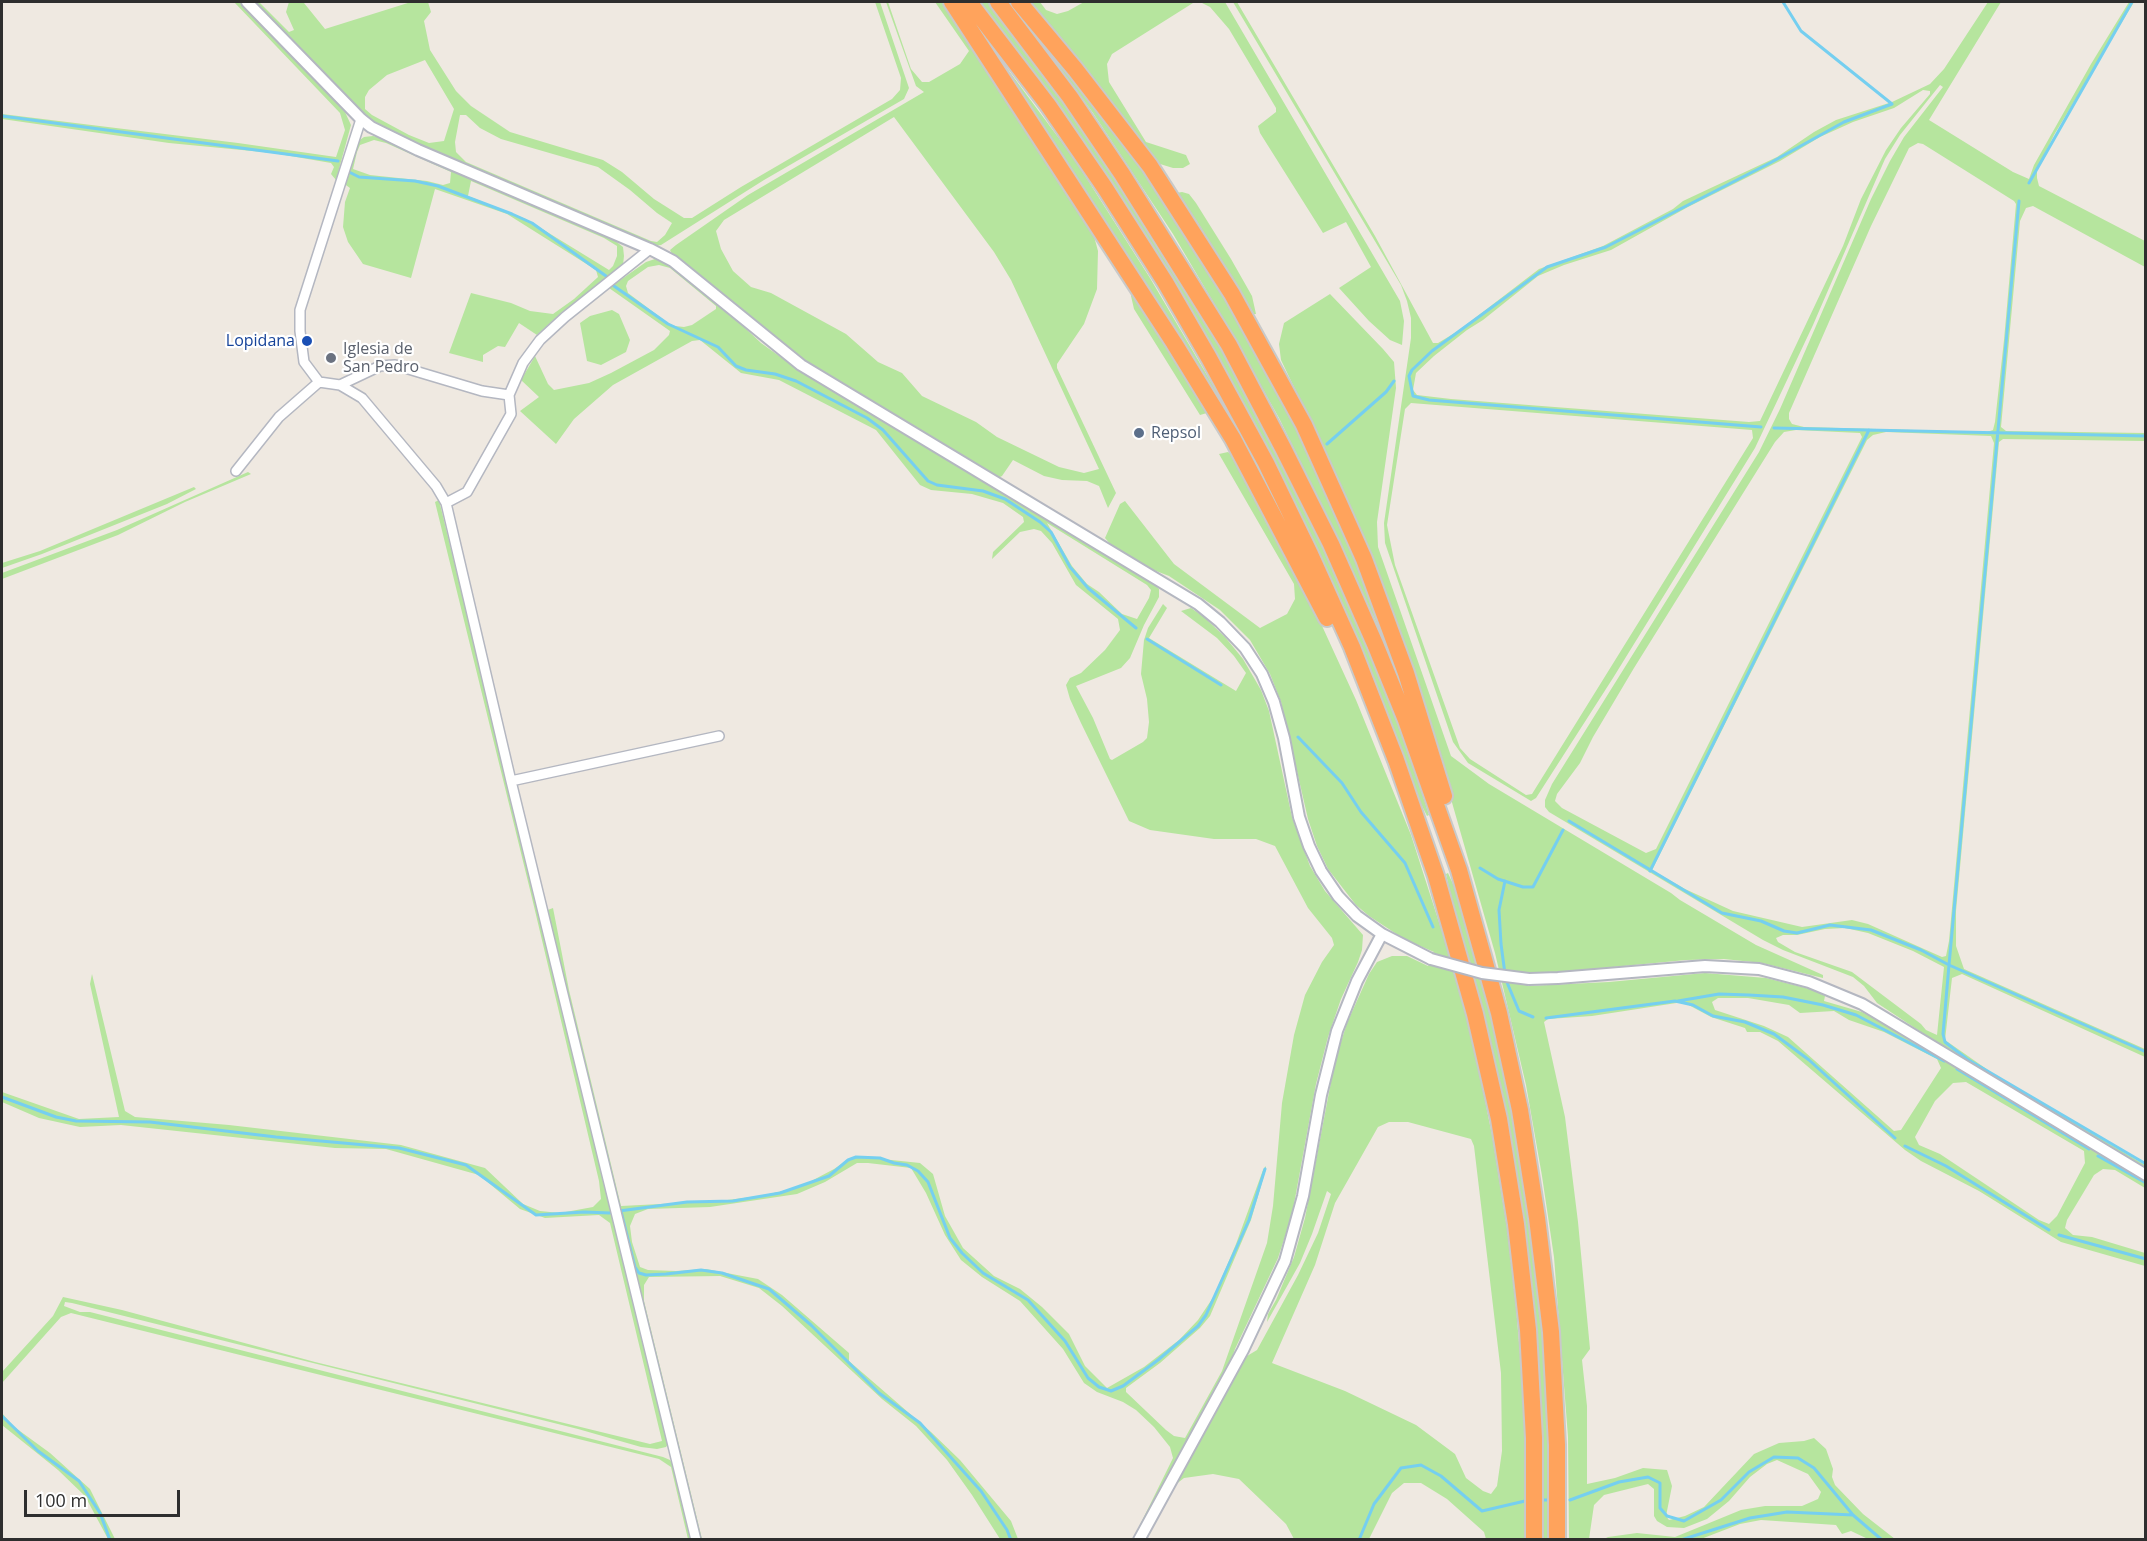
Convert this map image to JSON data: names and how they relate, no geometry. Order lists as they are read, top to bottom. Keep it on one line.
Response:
{"places":["Lopidana","Iglesia de San Pedro","Repsol"],"scale_bar":"100 m"}
